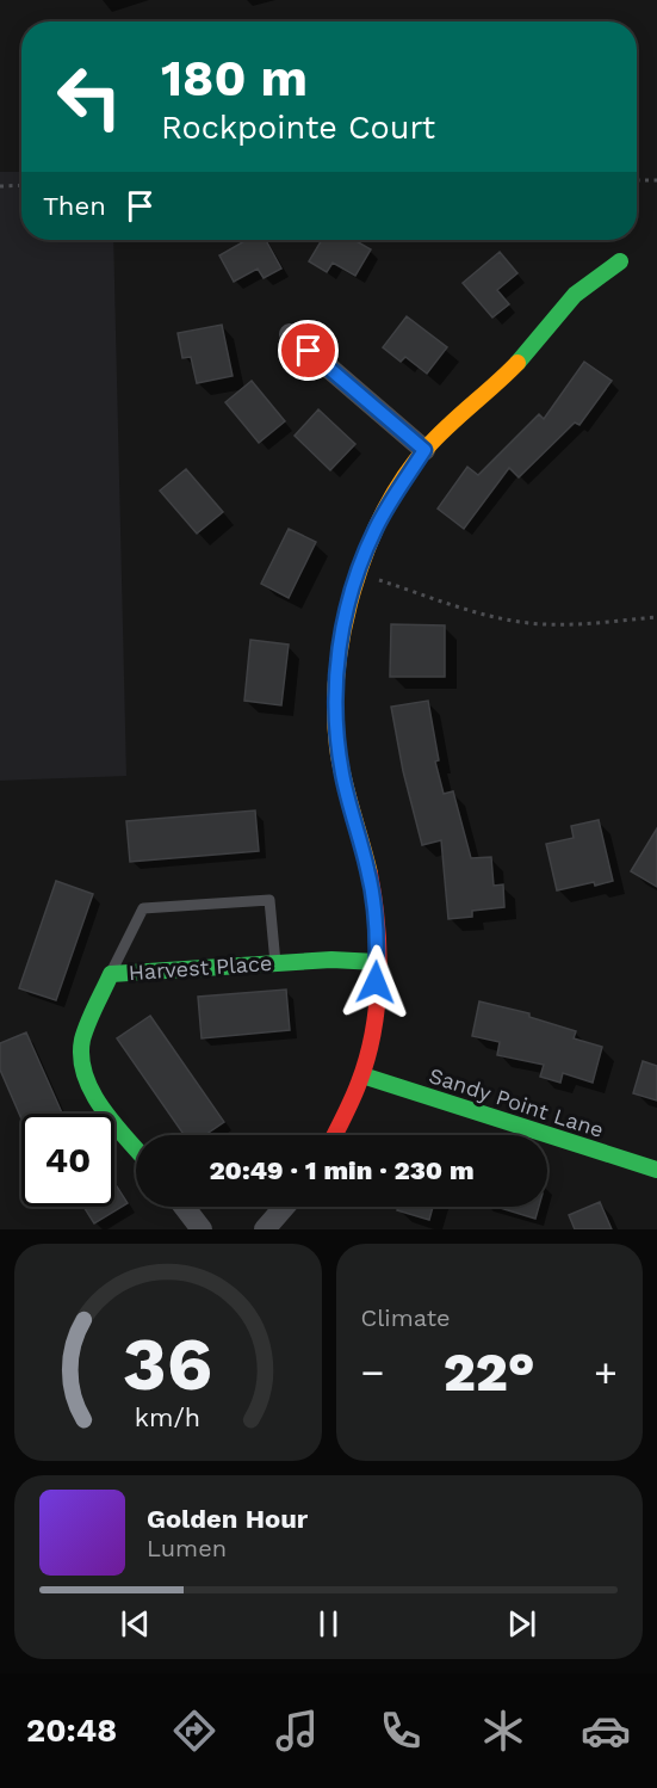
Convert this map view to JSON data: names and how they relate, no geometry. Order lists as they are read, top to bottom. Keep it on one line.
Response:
{"streets":{"street":["Harvest Place","Sandy Point Lane"]},"page":{"turn":["180 m","Rockpointe Court"],"then":"Then","limit":"40","trip":"20:49 · 1 min · 230 m","tile":"Climate","heat":["−","22°","+"],"song":["Golden Hour","Lumen"],"tabs":"20:48","gauge":["36","km/h"]}}
